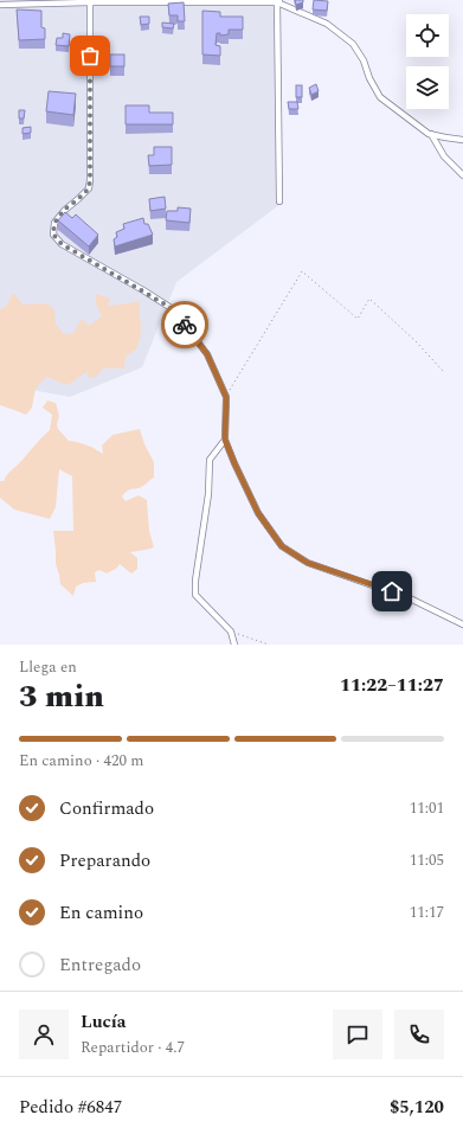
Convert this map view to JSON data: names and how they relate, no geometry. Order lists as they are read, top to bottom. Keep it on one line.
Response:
{"page":{"heading":["3 min","Llega en","11:22–11:27"],"panel":["Lucía","Repartidor · 4.7","Pedido #6847","$5,120"],"bar":"En camino · 420 m","list":[["Confirmado","11:01"],["Preparando","11:05"],["En camino","11:17"],"Entregado"]}}
